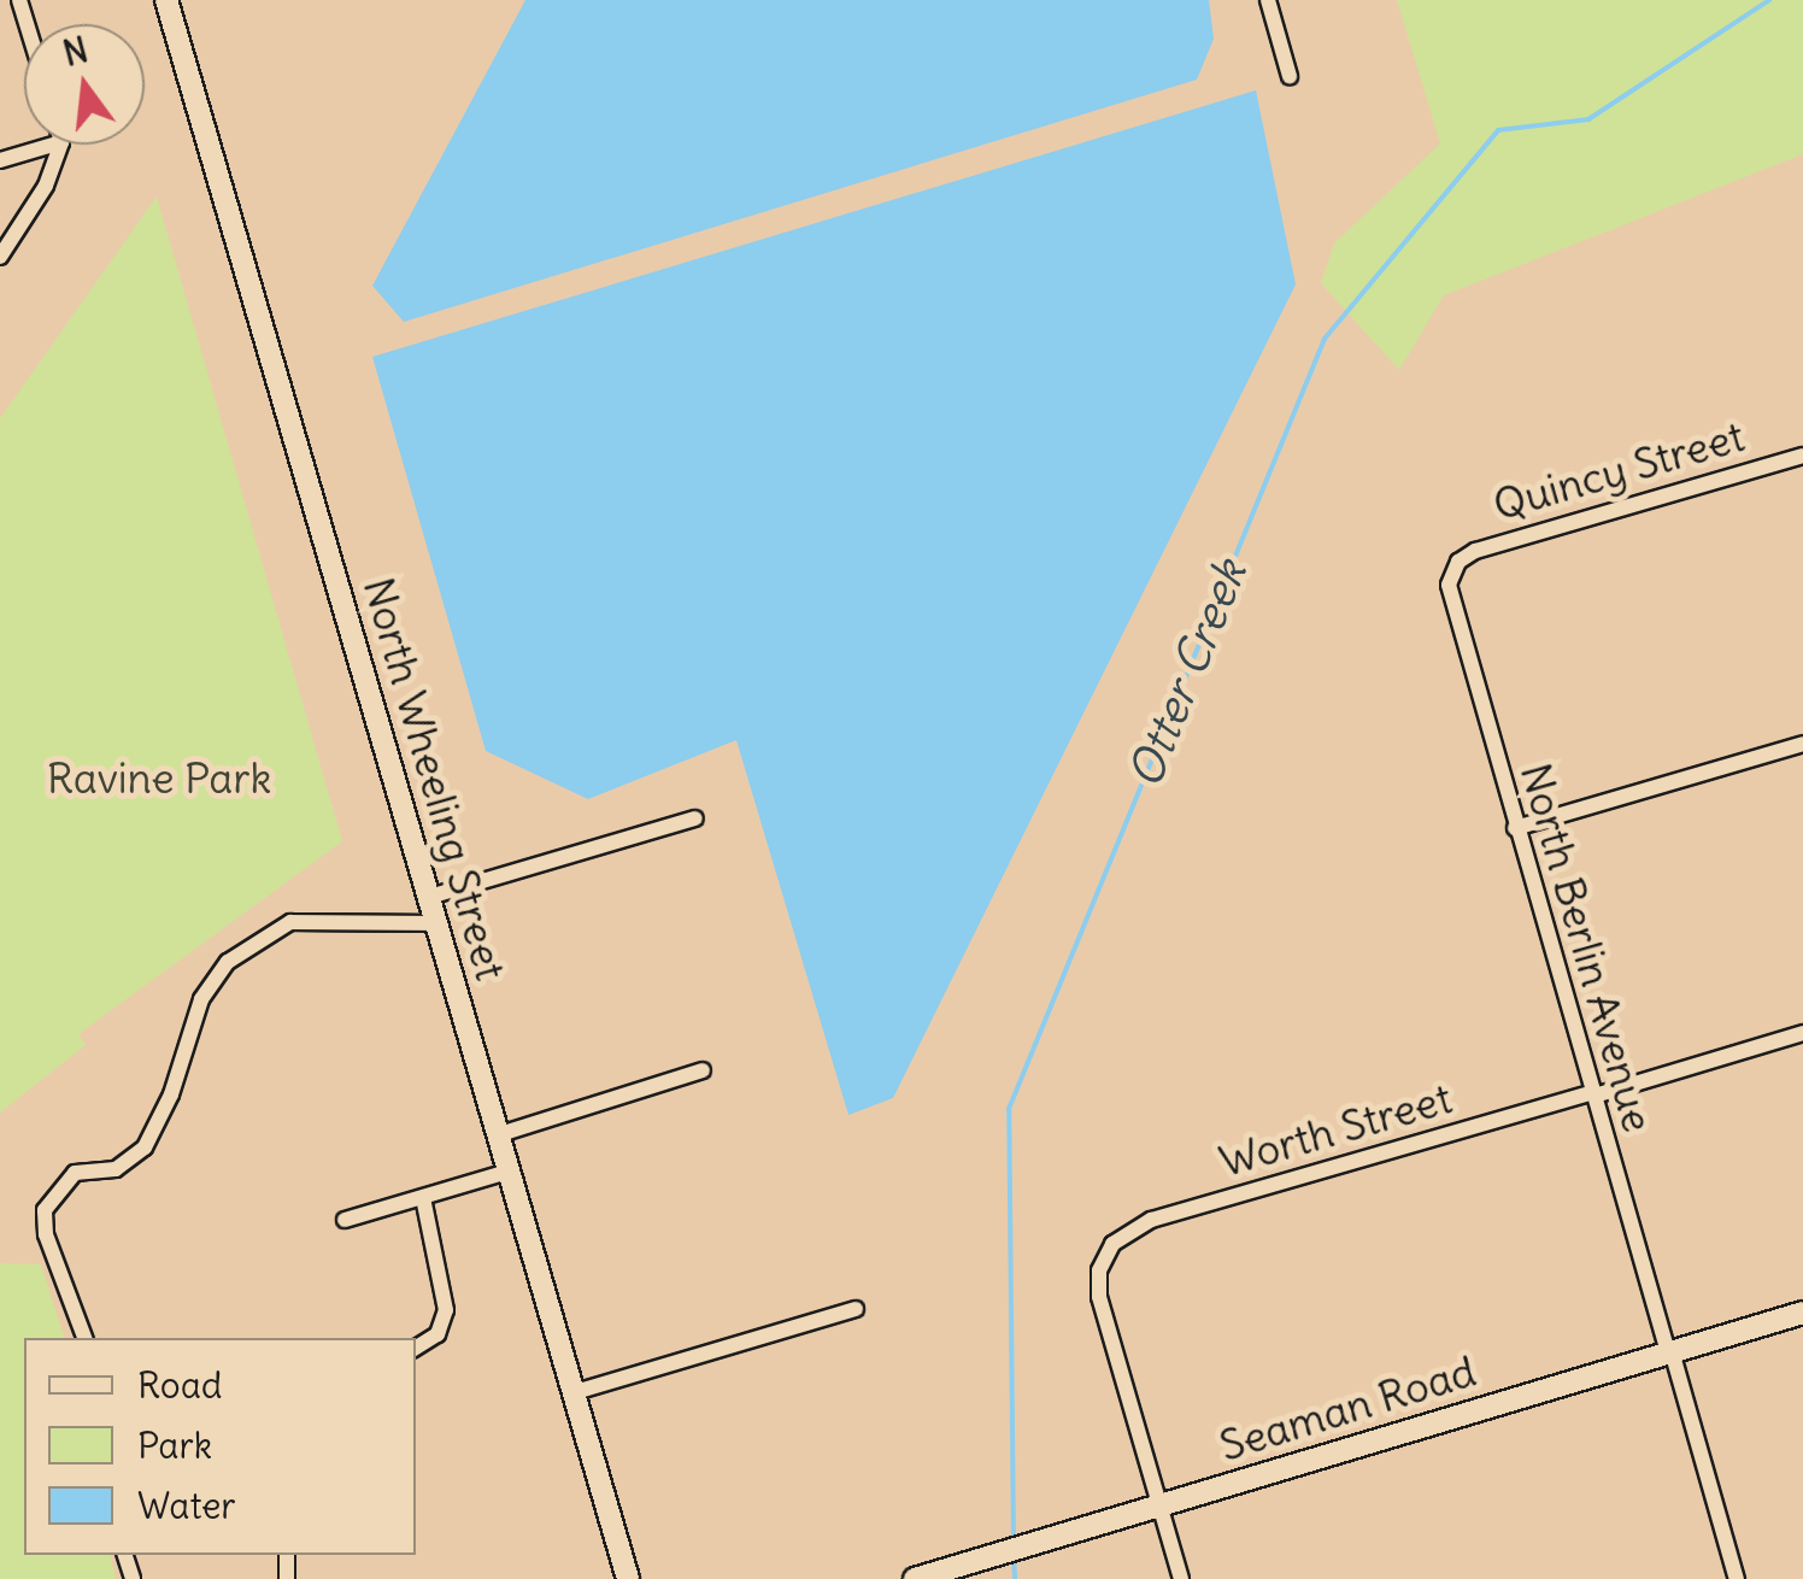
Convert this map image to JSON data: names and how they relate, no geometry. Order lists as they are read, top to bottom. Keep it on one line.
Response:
{"streets":{"street":["Quincy Street","North Wheeling Street","North Berlin Avenue","Worth Street","Seaman Road"]},"crossings":[["Quincy Street","North Berlin Avenue"],["North Berlin Avenue","Worth Street"],["North Berlin Avenue","Seaman Road"],["Worth Street","Seaman Road"]],"water":["Otter Creek"],"parks":["Ravine Park"],"legend":["Road","Park","Water"],"north":"top"}
